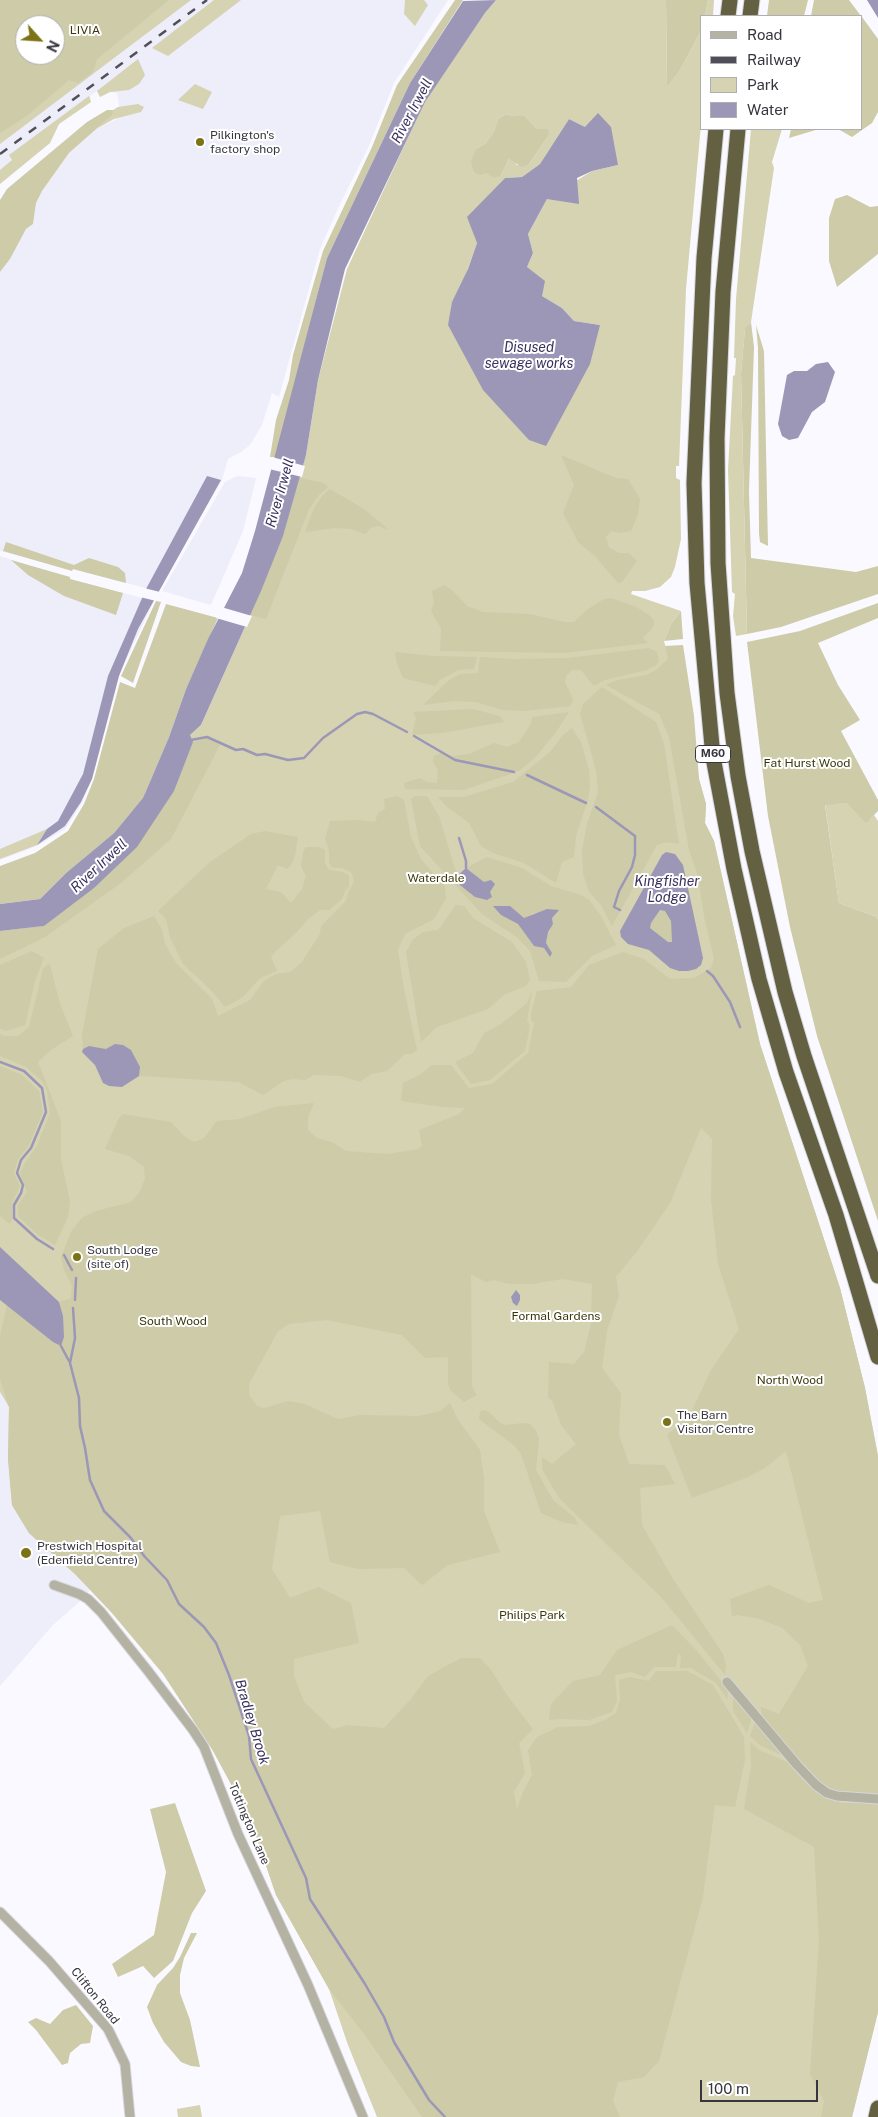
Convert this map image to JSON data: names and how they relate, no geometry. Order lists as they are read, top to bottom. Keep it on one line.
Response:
{"streets":{"highway":["M60"],"street":["Tottington Lane","Clifton Road"]},"water":["River Irwell","Disused sewage works","Kingfisher Lodge","Bradley Brook"],"parks":["LIVIA","Fat Hurst Wood","Waterdale","Formal Gardens","South Wood","North Wood","Philips Park"],"places":["Pilkington's factory shop","South Lodge (site of)","The Barn Visitor Centre","Prestwich Hospital (Edenfield Centre)"],"legend":["Road","Railway","Park","Water"],"scale_bar":"100 m","north":"bottom right"}
